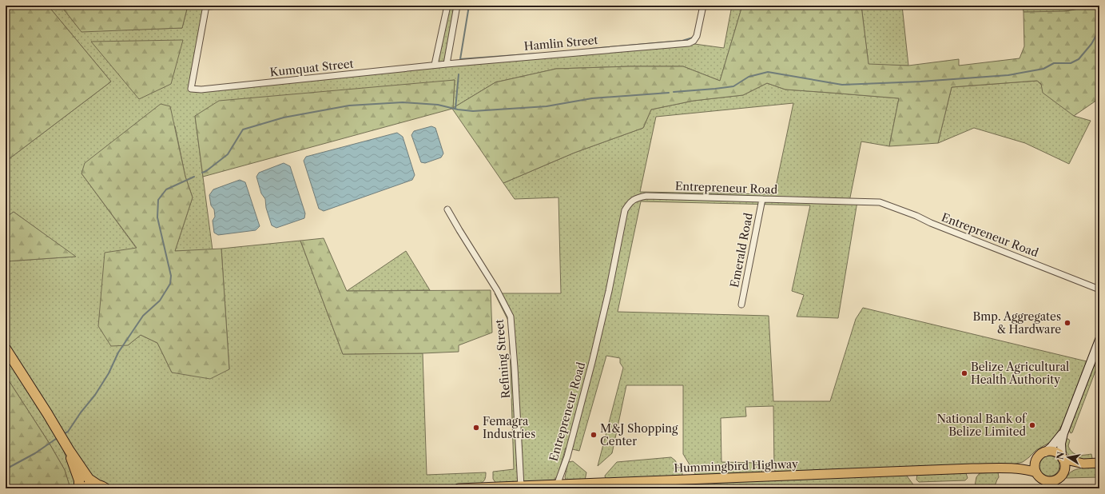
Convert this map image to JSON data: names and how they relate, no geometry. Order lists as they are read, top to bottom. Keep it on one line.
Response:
{"streets":{"main road":["Hummingbird Highway"],"street":["Hamlin Street","Kumquat Street","Entrepreneur Road","Emerald Road","Refining Street"]},"crossings":[["Hamlin Street","Kumquat Street"],["Entrepreneur Road","Emerald Road"],["Entrepreneur Road","Hummingbird Highway"],["Refining Street","Hummingbird Highway"]],"places":["Bmp. Aggregates & Hardware","Belize Agricultural Health Authority","National Bank of Belize Limited","Femagra Industries","M&J Shopping Center"],"north":"left"}
